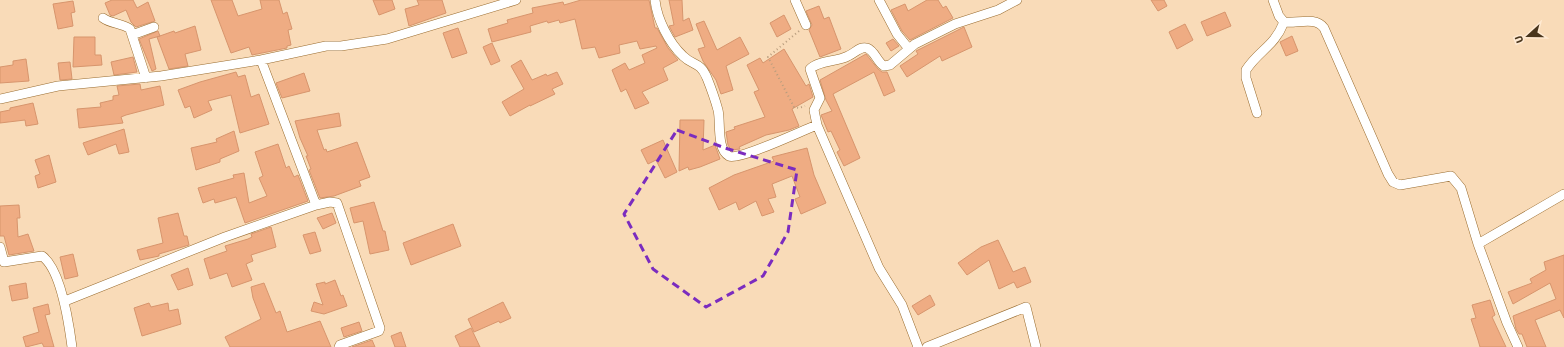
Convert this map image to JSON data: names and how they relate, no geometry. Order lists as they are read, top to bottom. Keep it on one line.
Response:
{"north":"left"}
